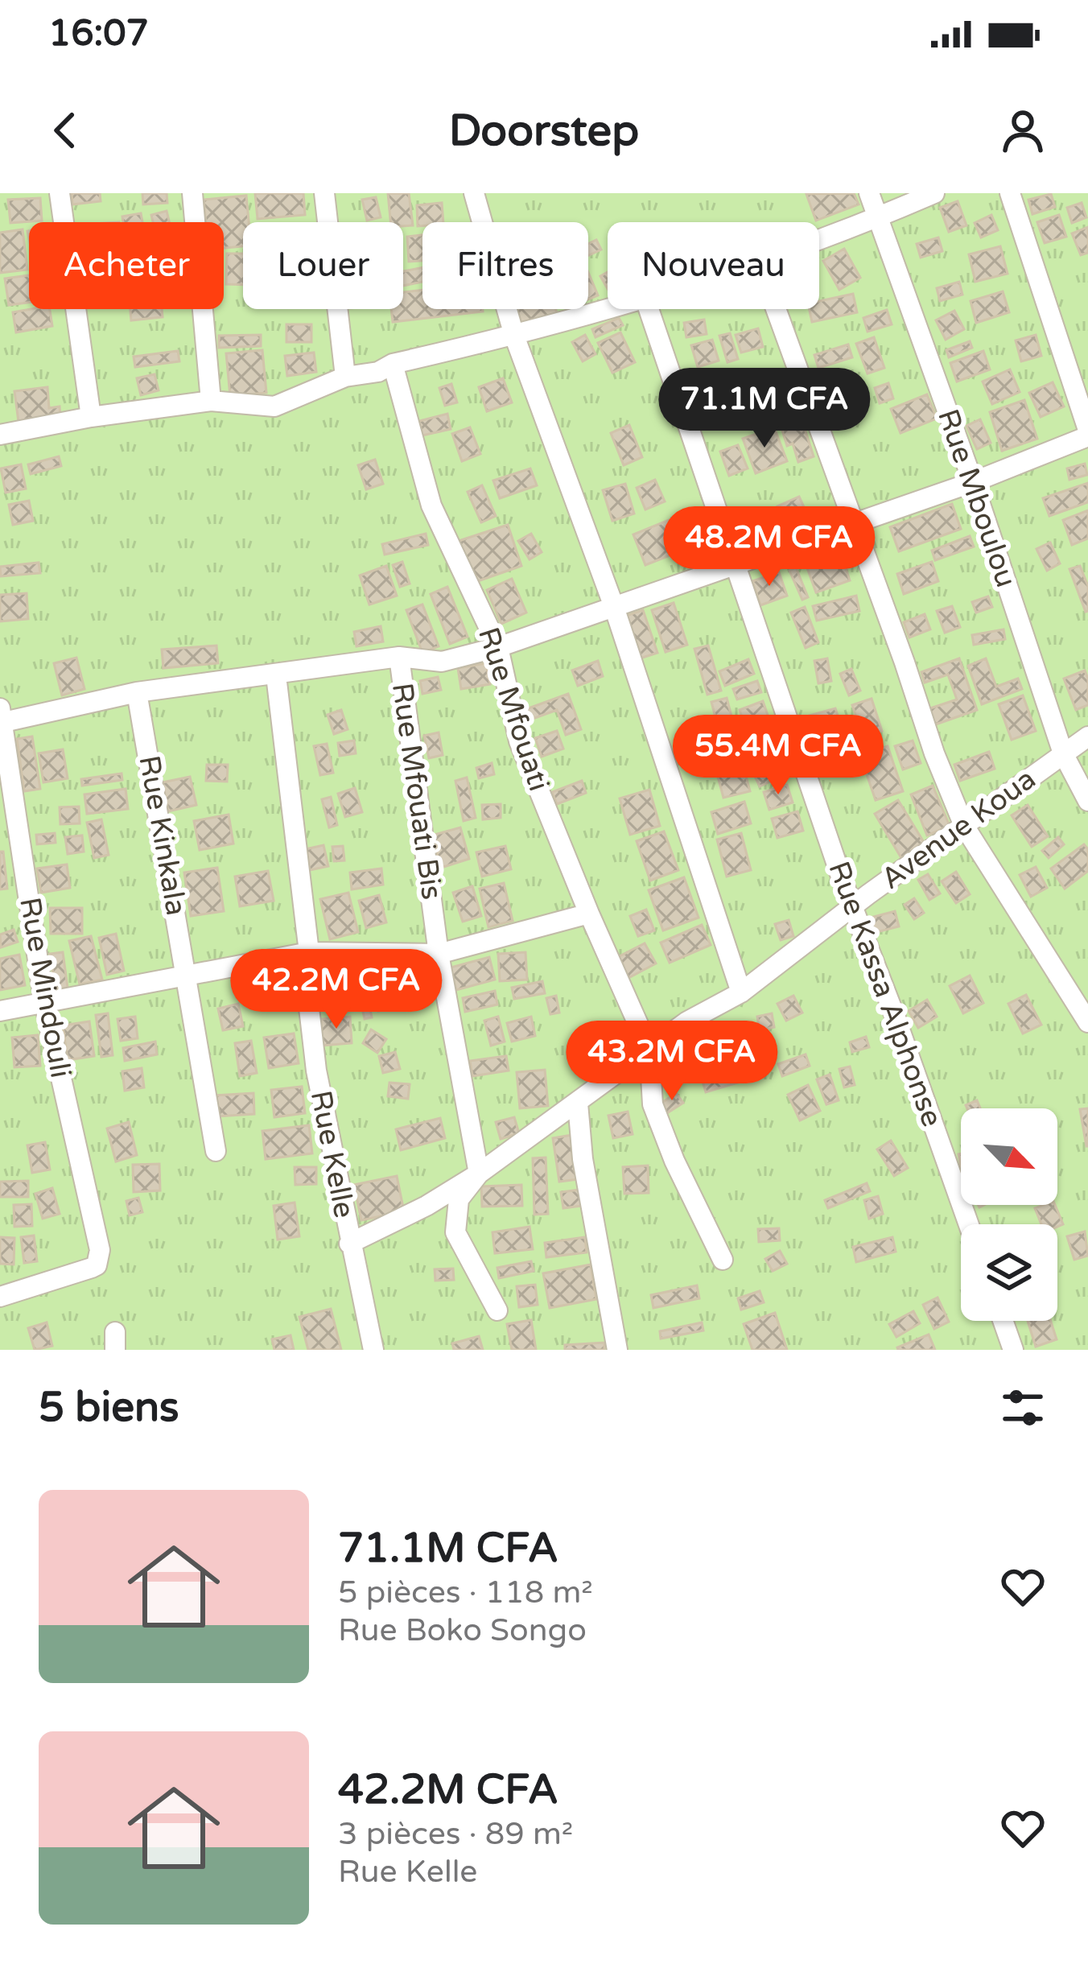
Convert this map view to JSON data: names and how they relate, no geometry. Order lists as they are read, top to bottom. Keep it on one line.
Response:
{"streets":{"street":["Rue Mboulou","Rue Mfouati","Rue Mfouati Bis","Avenue Koua","Rue Kinkala","Rue Mindouli","Rue Kassa Alphonse","Rue Kelle"]},"crossings":[["Rue Mboulou","Avenue Koua"],["Rue Mfouati","Avenue Koua"],["Rue Mfouati Bis","Avenue Koua"],["Avenue Koua","Rue Kassa Alphonse"],["Avenue Koua","Rue Kelle"]],"north":"bottom right","page":{"status":"16:07","header":"Doorstep","chip":["Acheter","Louer","Filtres","Nouveau"],"price":["71.1M CFA","48.2M CFA","55.4M CFA","42.2M CFA","43.2M CFA"],"heading":"5 biens","list":[{"name":"71.1M CFA","note":"5 pièces · 118 m² · Rue Boko Songo"},{"name":"42.2M CFA","note":"3 pièces · 89 m² · Rue Kelle"}]}}
